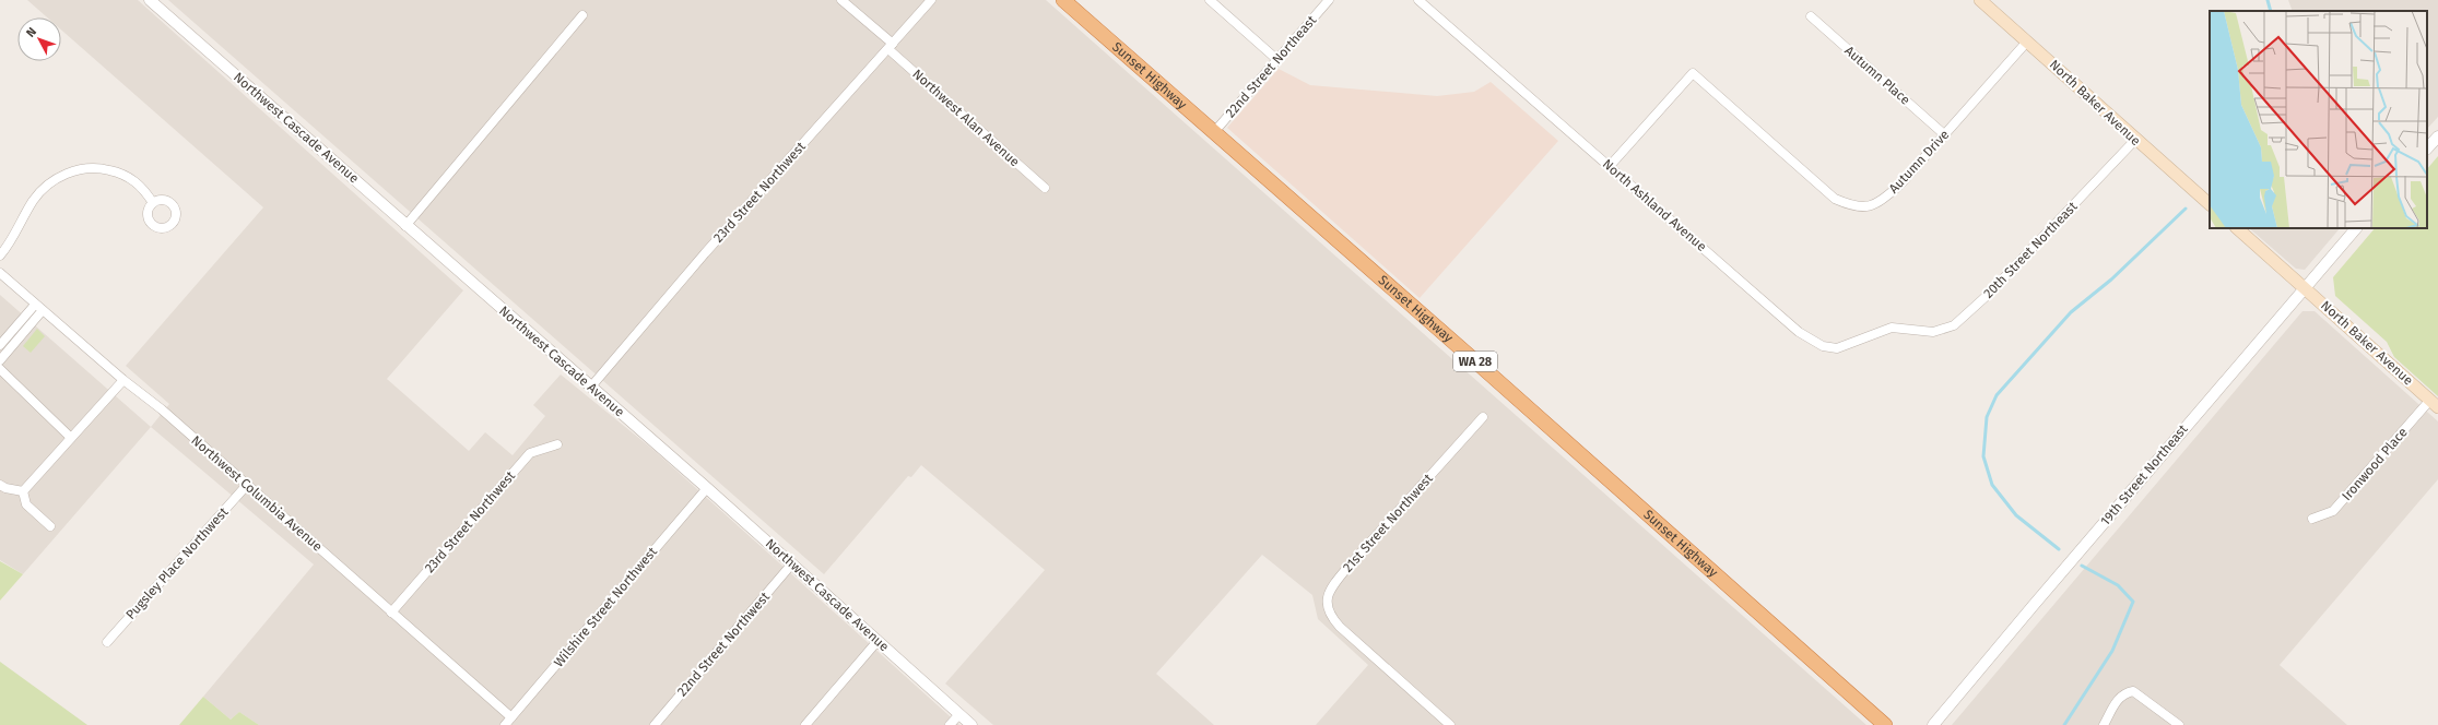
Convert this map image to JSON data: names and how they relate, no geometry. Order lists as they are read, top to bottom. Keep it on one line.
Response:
{"streets":{"highway":["Sunset Highway","WA 28"],"main road":["North Baker Avenue"],"street":["22nd Street Northeast","Autumn Place","Northwest Alan Avenue","Northwest Cascade Avenue","Autumn Drive","23rd Street Northwest","North Ashland Avenue","20th Street Northeast","Ironwood Place","19th Street Northeast","Northwest Columbia Avenue","21st Street Northwest","Pugsley Place Northwest","Wilshire Street Northwest","22nd Street Northwest"]},"crossings":[["22nd Street Northeast","Sunset Highway"],["Autumn Place","Autumn Drive"],["North Baker Avenue","Autumn Drive"],["North Baker Avenue","20th Street Northeast"],["North Baker Avenue","Ironwood Place"],["North Baker Avenue","19th Street Northeast"],["Northwest Alan Avenue","23rd Street Northwest"],["Northwest Cascade Avenue","23rd Street Northwest"],["Northwest Cascade Avenue","Wilshire Street Northwest"],["Northwest Cascade Avenue","22nd Street Northwest"],["Autumn Drive","North Ashland Avenue"],["23rd Street Northwest","Northwest Columbia Avenue"],["North Ashland Avenue","20th Street Northeast"],["Northwest Columbia Avenue","Pugsley Place Northwest"],["Northwest Columbia Avenue","Wilshire Street Northwest"]],"north":"top left"}
